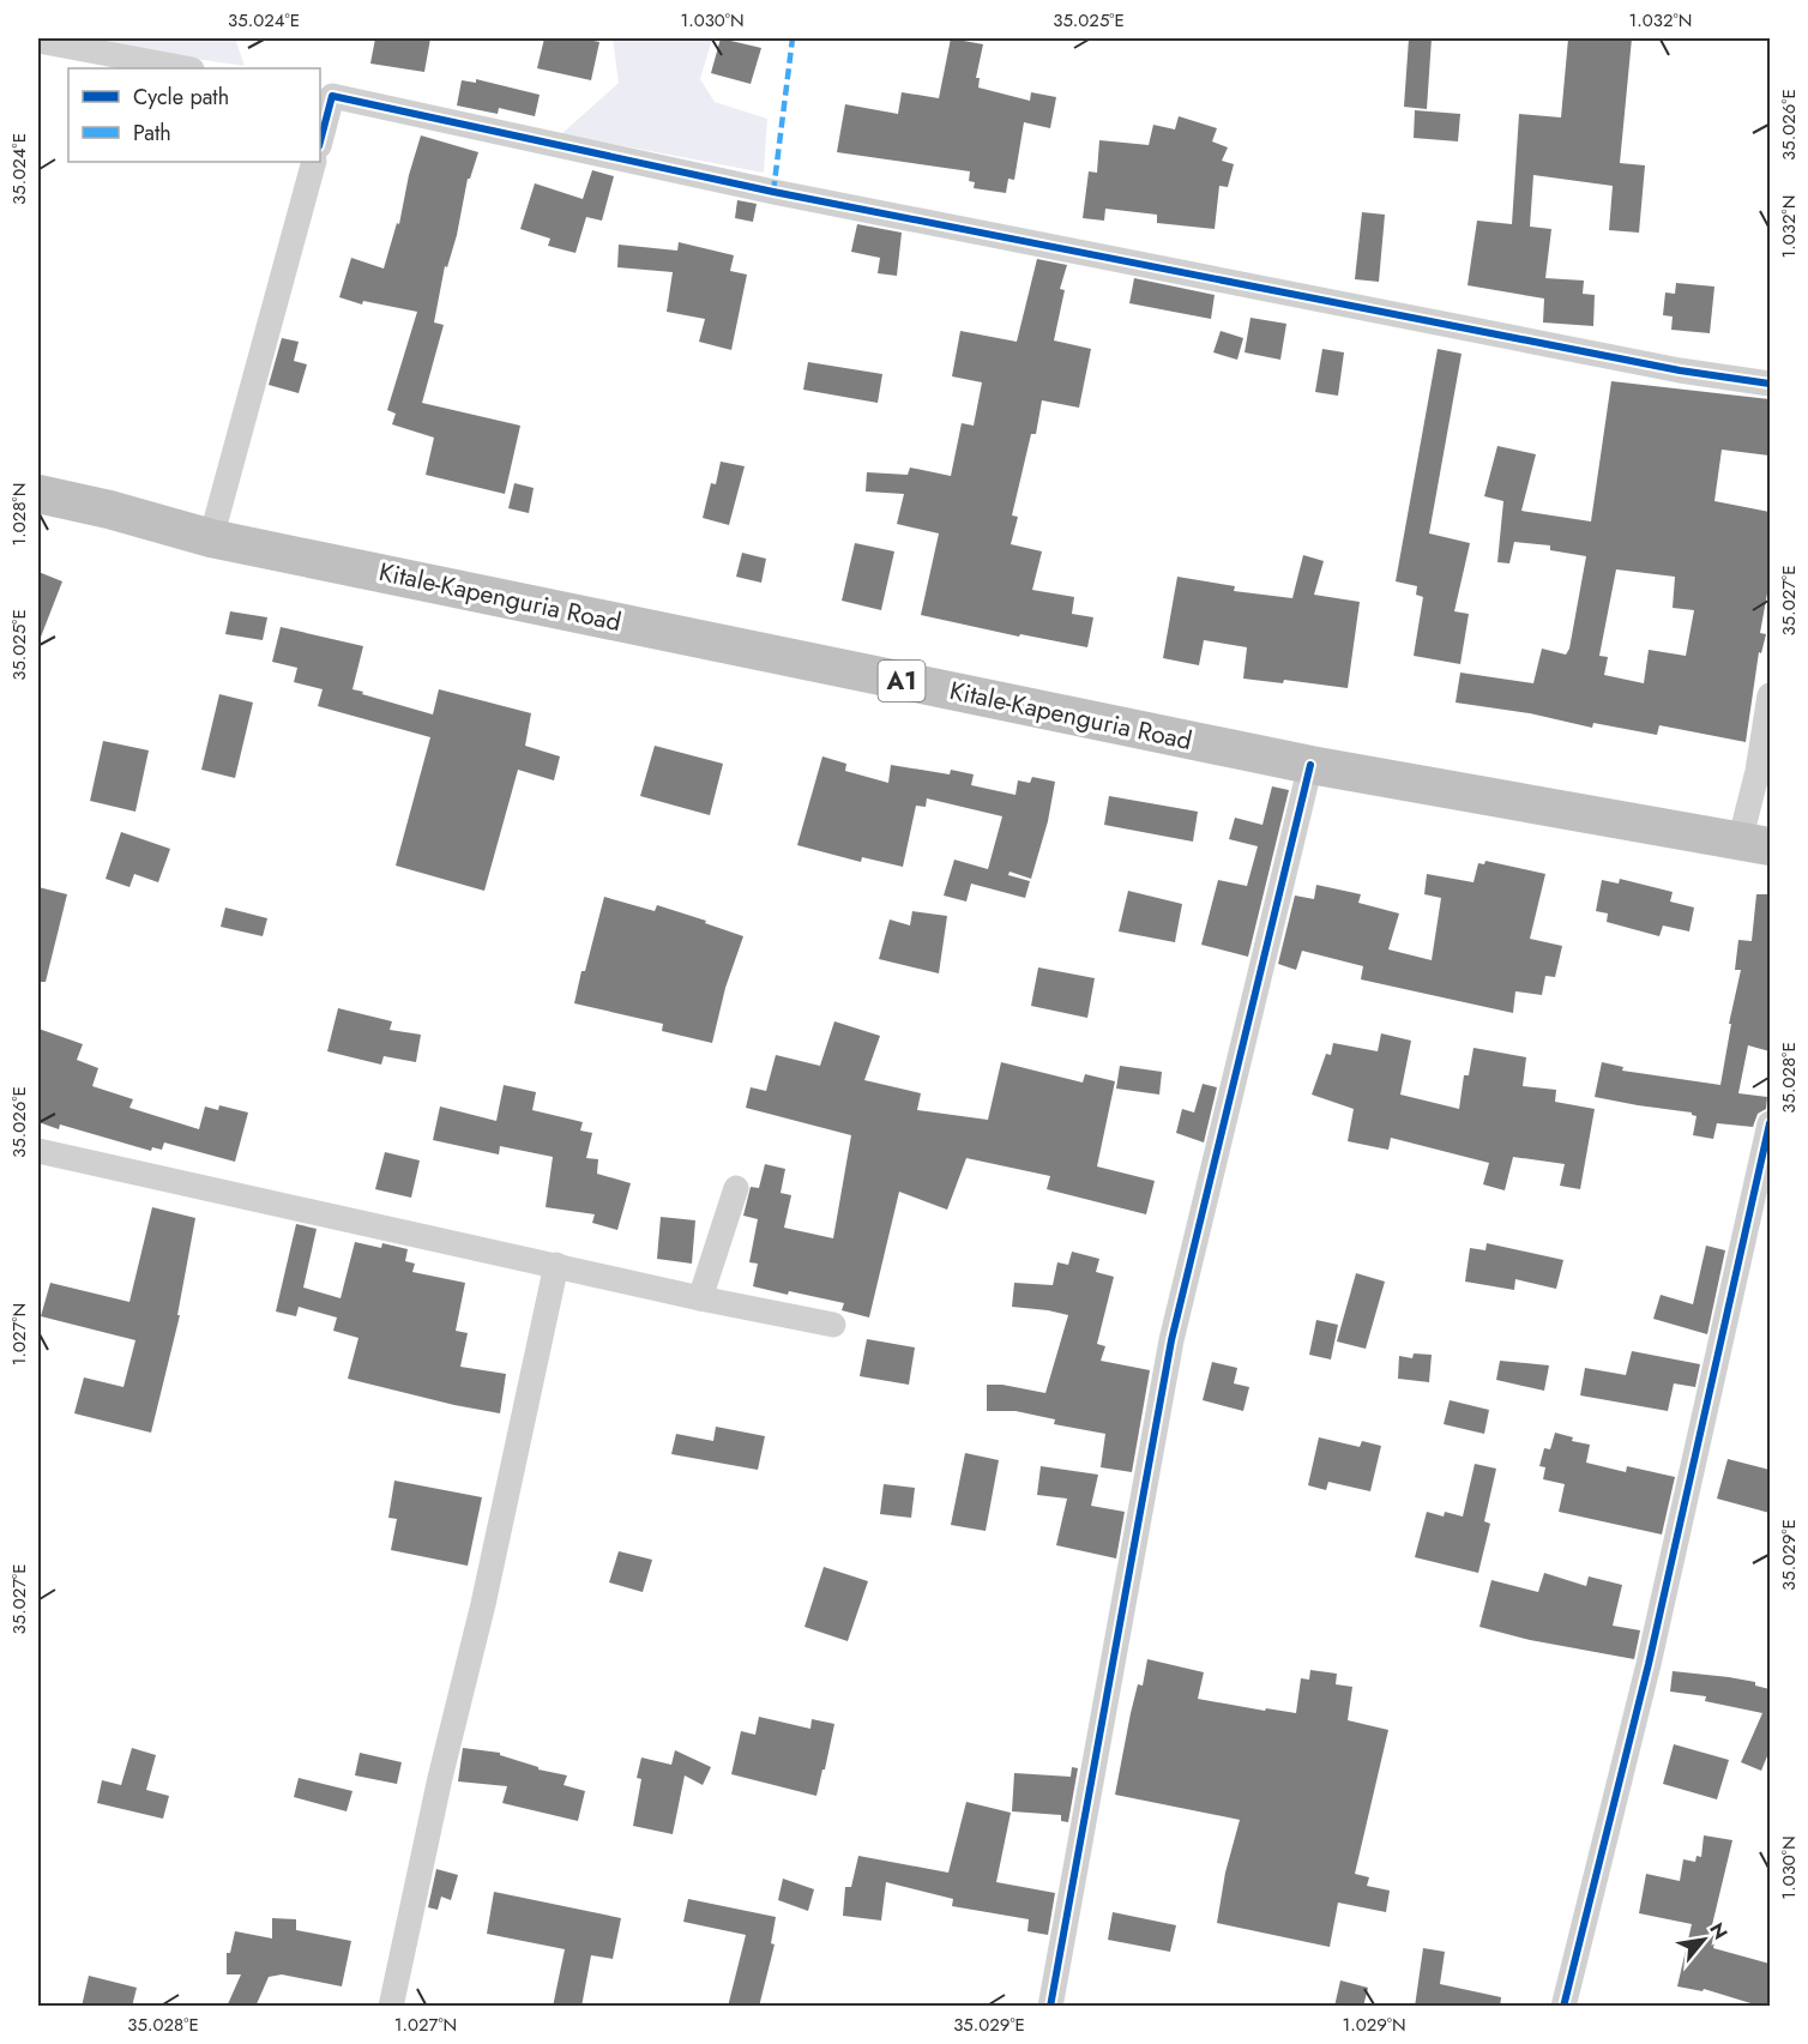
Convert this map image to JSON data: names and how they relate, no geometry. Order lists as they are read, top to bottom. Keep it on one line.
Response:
{"streets":{"highway":["Kitale-Kapenguria Road","A1"]},"legend":["Cycle path","Path"],"north":"top right","coordinates":["35.024°E","1.030°N","35.025°E","1.032°N","35.026°E","1.028°N","35.027°E","35.028°E","1.027°N","35.029°E","1.029°N"]}
